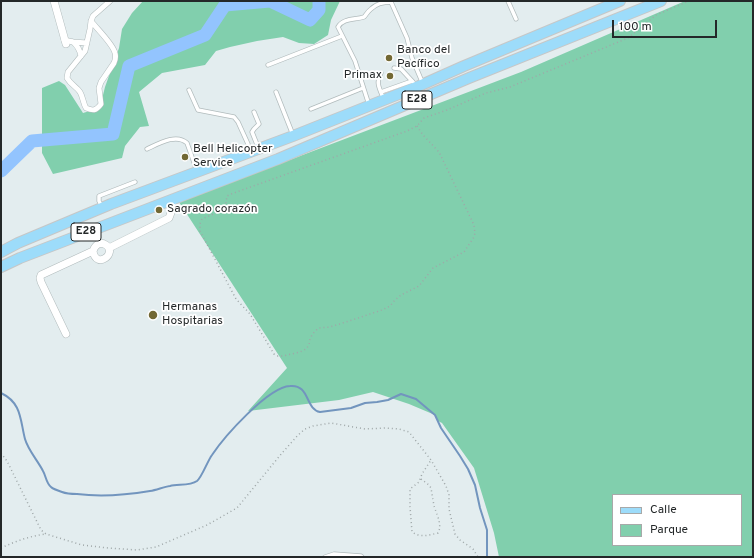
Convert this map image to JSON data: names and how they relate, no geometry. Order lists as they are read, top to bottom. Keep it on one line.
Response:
{"streets":{"main road":["E28"]},"places":["Banco del Pacífico","Primax","Bell Helicopter Service","Sagrado corazón","Hermanas Hospitarias"],"legend":["Calle","Parque"],"scale_bar":"100 m"}
